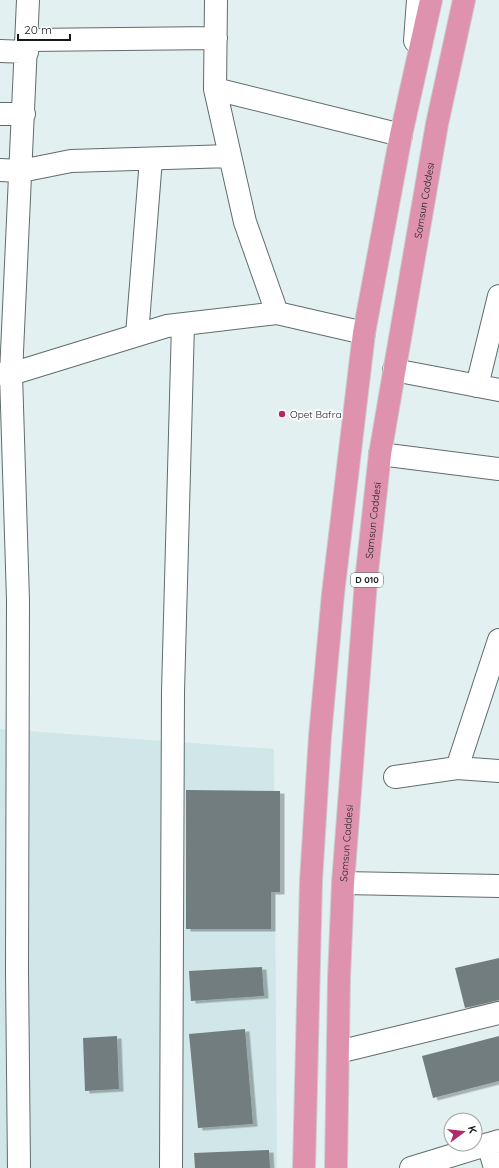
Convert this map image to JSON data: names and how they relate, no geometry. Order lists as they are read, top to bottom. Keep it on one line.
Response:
{"streets":{"highway":["Samsun Caddesi","D 010"]},"places":["Opet Bafra"],"scale_bar":"20 m","north":"right"}
